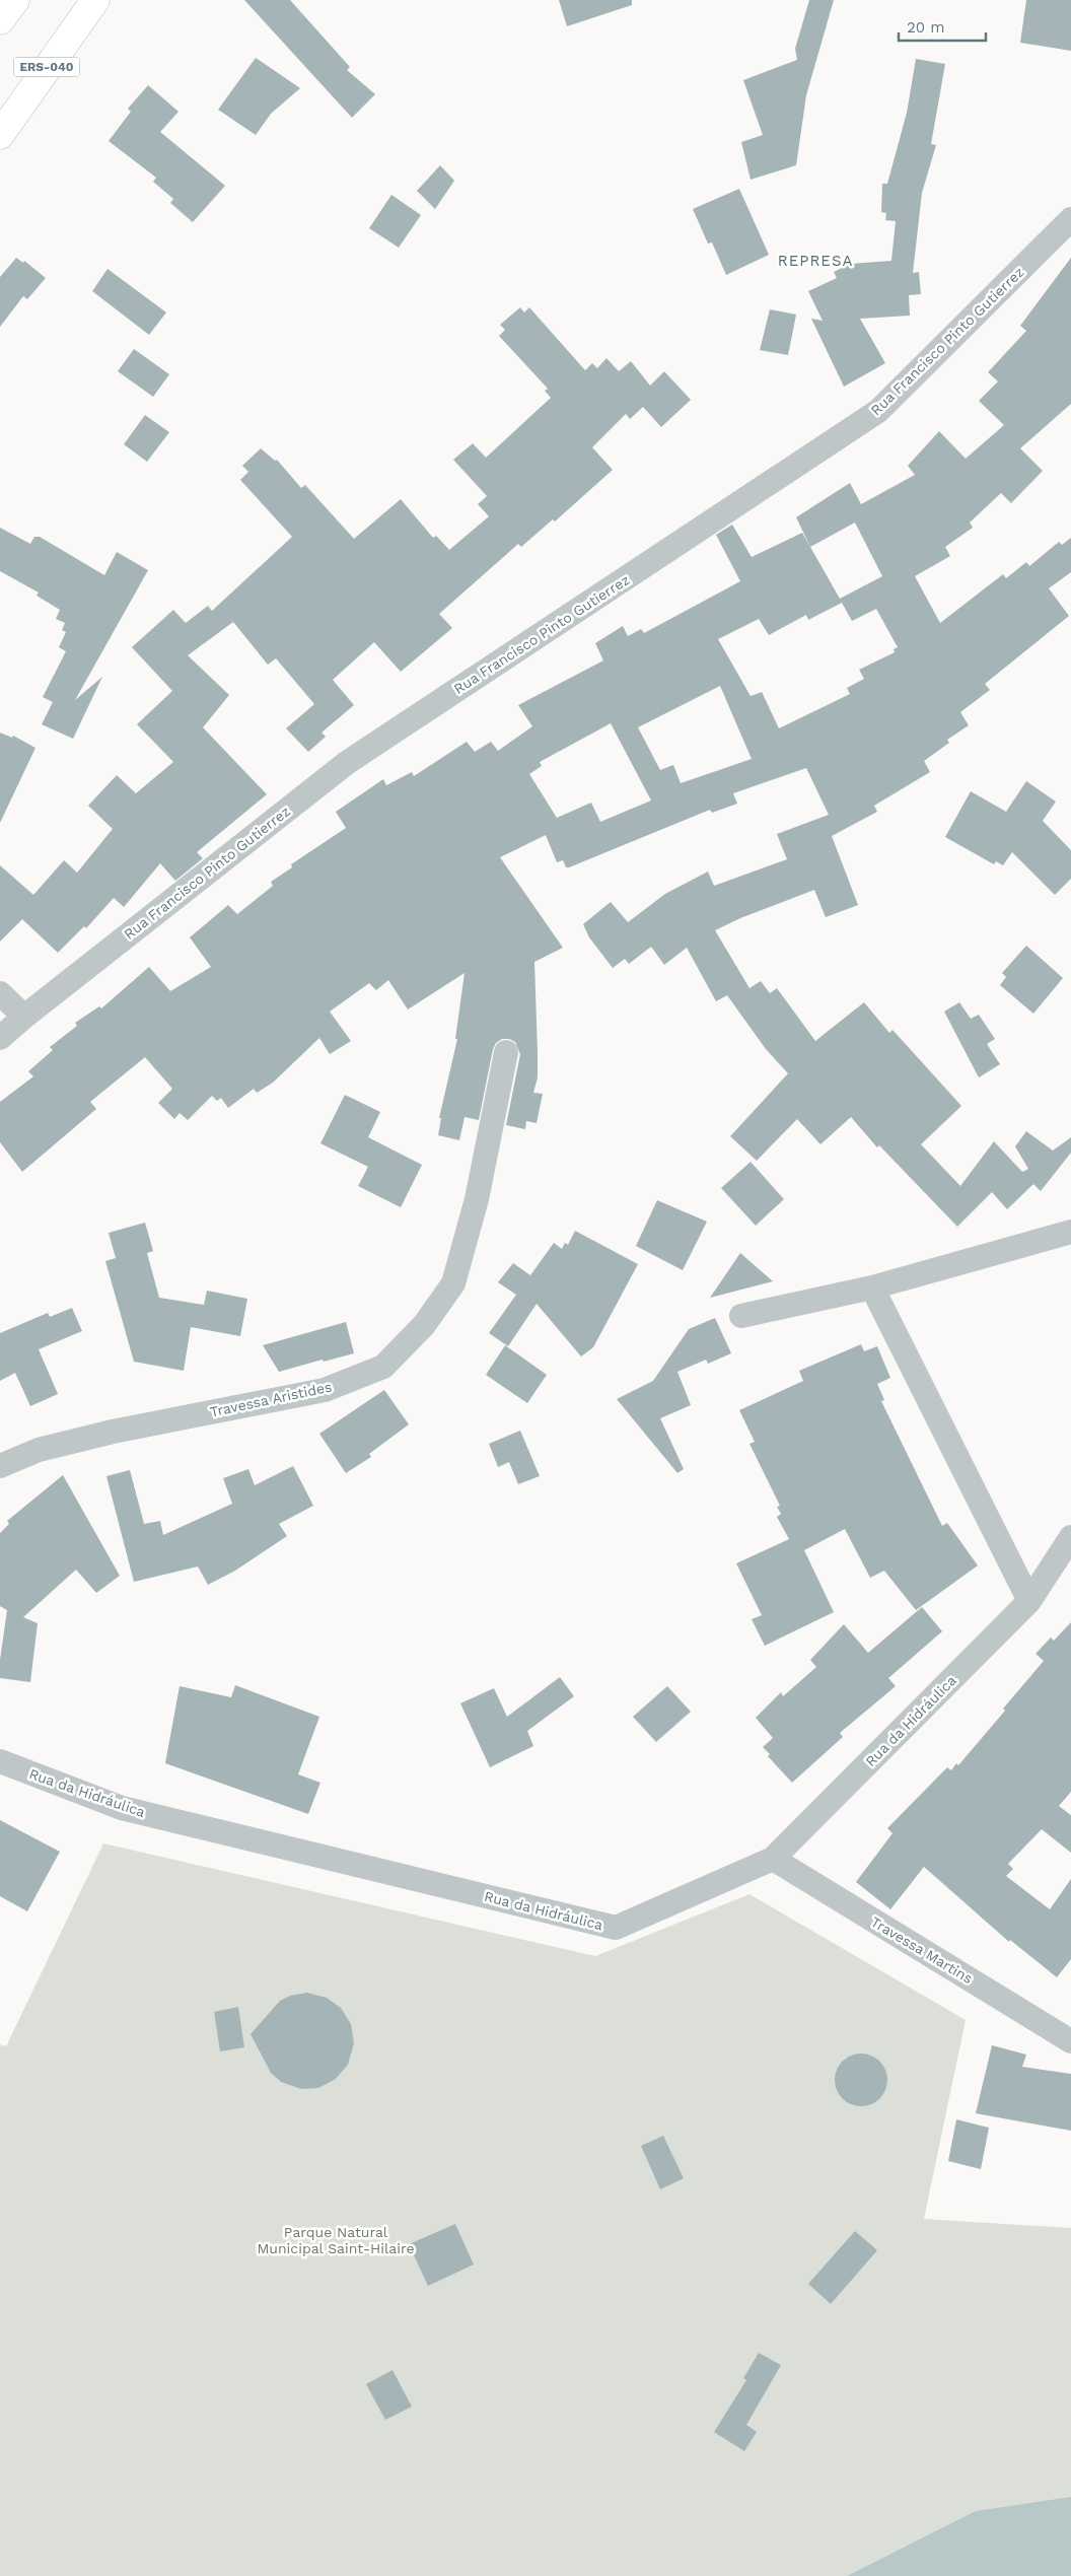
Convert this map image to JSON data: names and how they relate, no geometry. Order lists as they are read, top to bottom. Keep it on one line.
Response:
{"streets":{"main road":["ERS-040"],"street":["Rua Francisco Pinto Gutierrez","Travessa Aristides","Rua da Hidráulica","Travessa Martins"]},"crossings":[["Rua da Hidráulica","Travessa Martins"]],"districts":["REPRESA"],"parks":["Parque Natural Municipal Saint-Hilaire"],"scale_bar":"20 m"}
